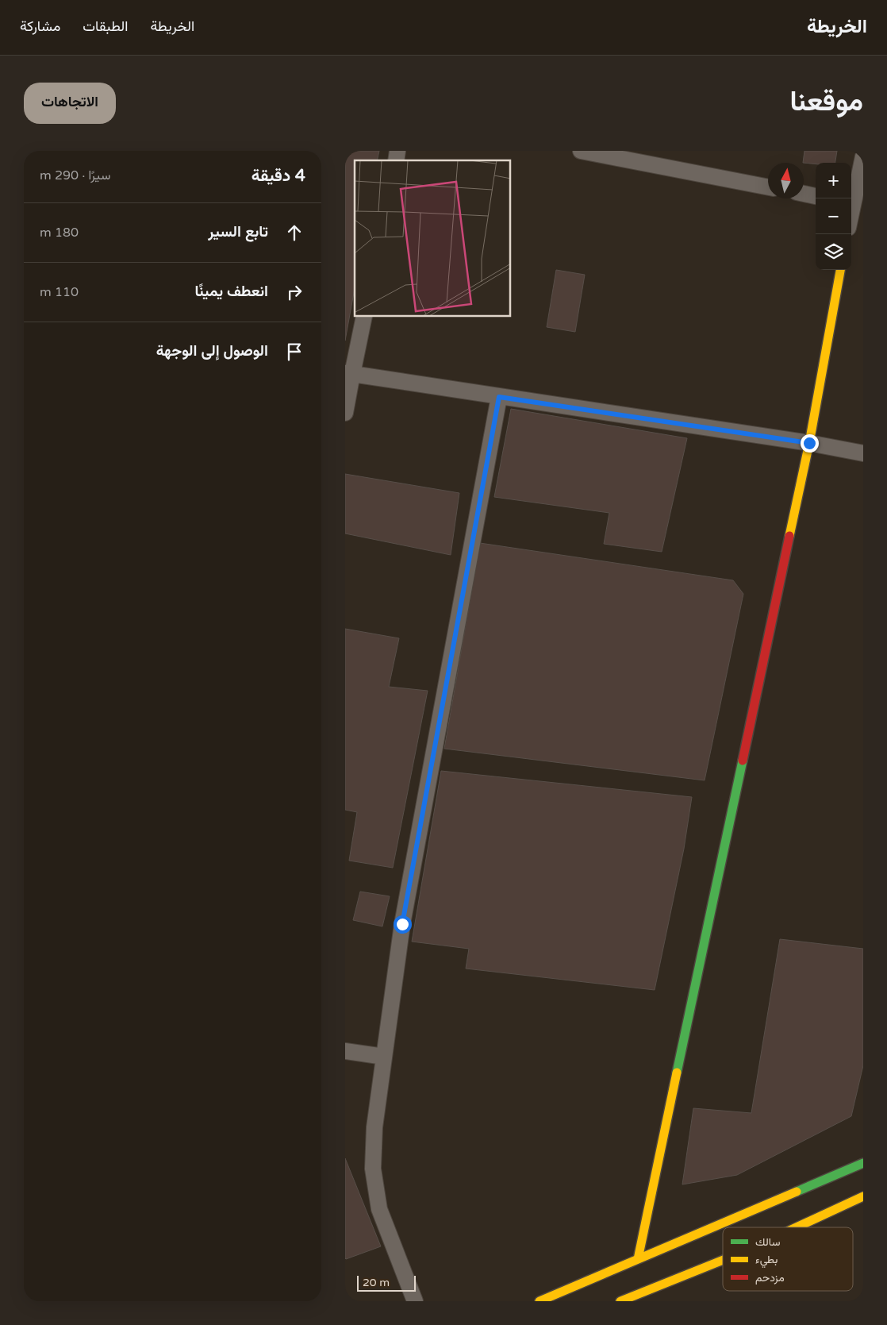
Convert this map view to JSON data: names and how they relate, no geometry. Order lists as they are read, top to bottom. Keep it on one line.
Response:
{"legend":["سالك","بطيء","مزدحم"],"scale_bar":"20 m","north":"top","page":{"header":"الخريطة","nav":["الخريطة","الطبقات","مشاركة"],"title":"موقعنا","buttons":"الاتجاهات","heading":["4 دقيقة","سيرًا · 290 m"],"map_buttons":["+","−"],"list":[["تابع السير","180 m"],["انعطف يمينًا","110 m"],"الوصول إلى الوجهة"],"scale":"20 m"}}
